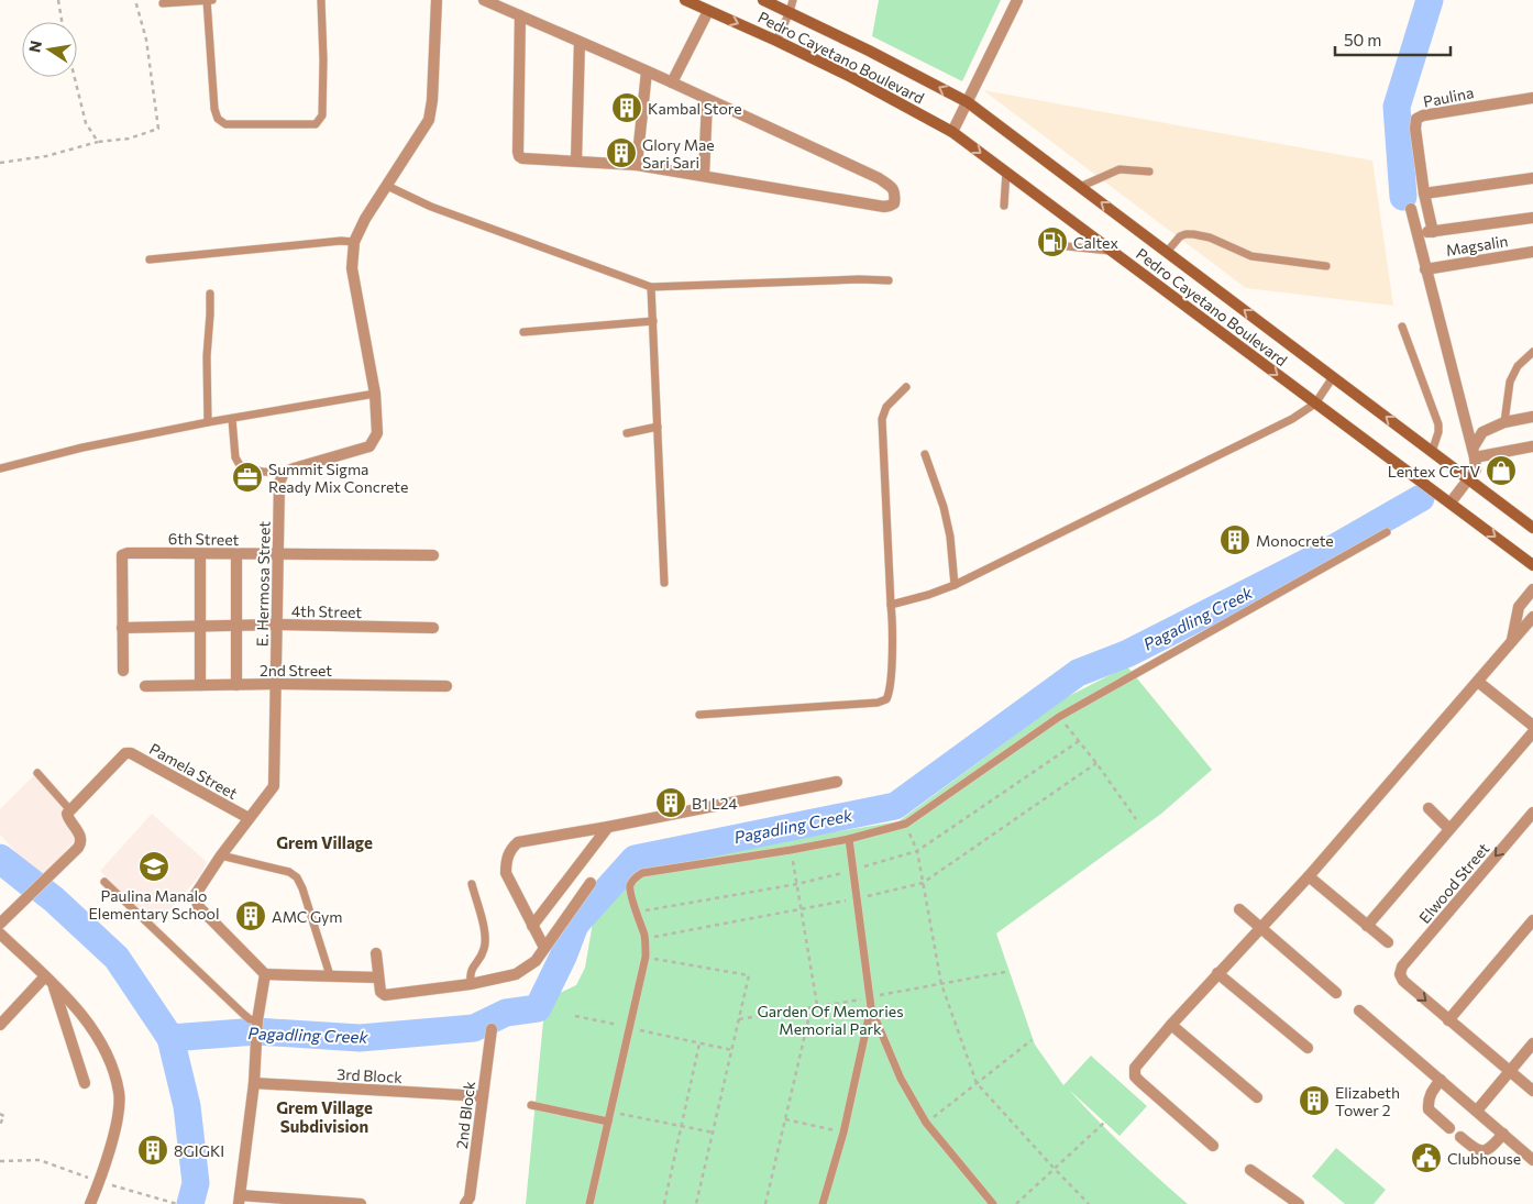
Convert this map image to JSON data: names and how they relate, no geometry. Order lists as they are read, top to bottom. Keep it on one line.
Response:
{"streets":{"main road":["Pedro Cayetano Boulevard"],"street":["Paulina","Magsalin","6th Street","E. Hermosa Street","4th Street","2nd Street","Pamela Street","Elwood Street","3rd Block","2nd Block"]},"crossings":[["6th Street","E. Hermosa Street"],["6th Street","4th Street"],["E. Hermosa Street","4th Street"],["E. Hermosa Street","2nd Street"],["E. Hermosa Street","Pamela Street"],["3rd Block","2nd Block"]],"districts":["Grem Village","Grem Village Subdivision"],"water":["Pagadling Creek"],"parks":["Garden Of Memories Memorial Park"],"places":{"building":["Kambal Store","Glory Mae Sari Sari","Monocrete","B1 L24","AMC Gym","Elizabeth Tower 2","8GIGKI"],"fuel station":["Caltex"],"shop":["Lentex CCTV"],"office":["Summit Sigma Ready Mix Concrete"],"school or university":["Paulina Manalo Elementary School"],"public building":["Clubhouse"]},"scale_bar":"50 m","north":"left"}
